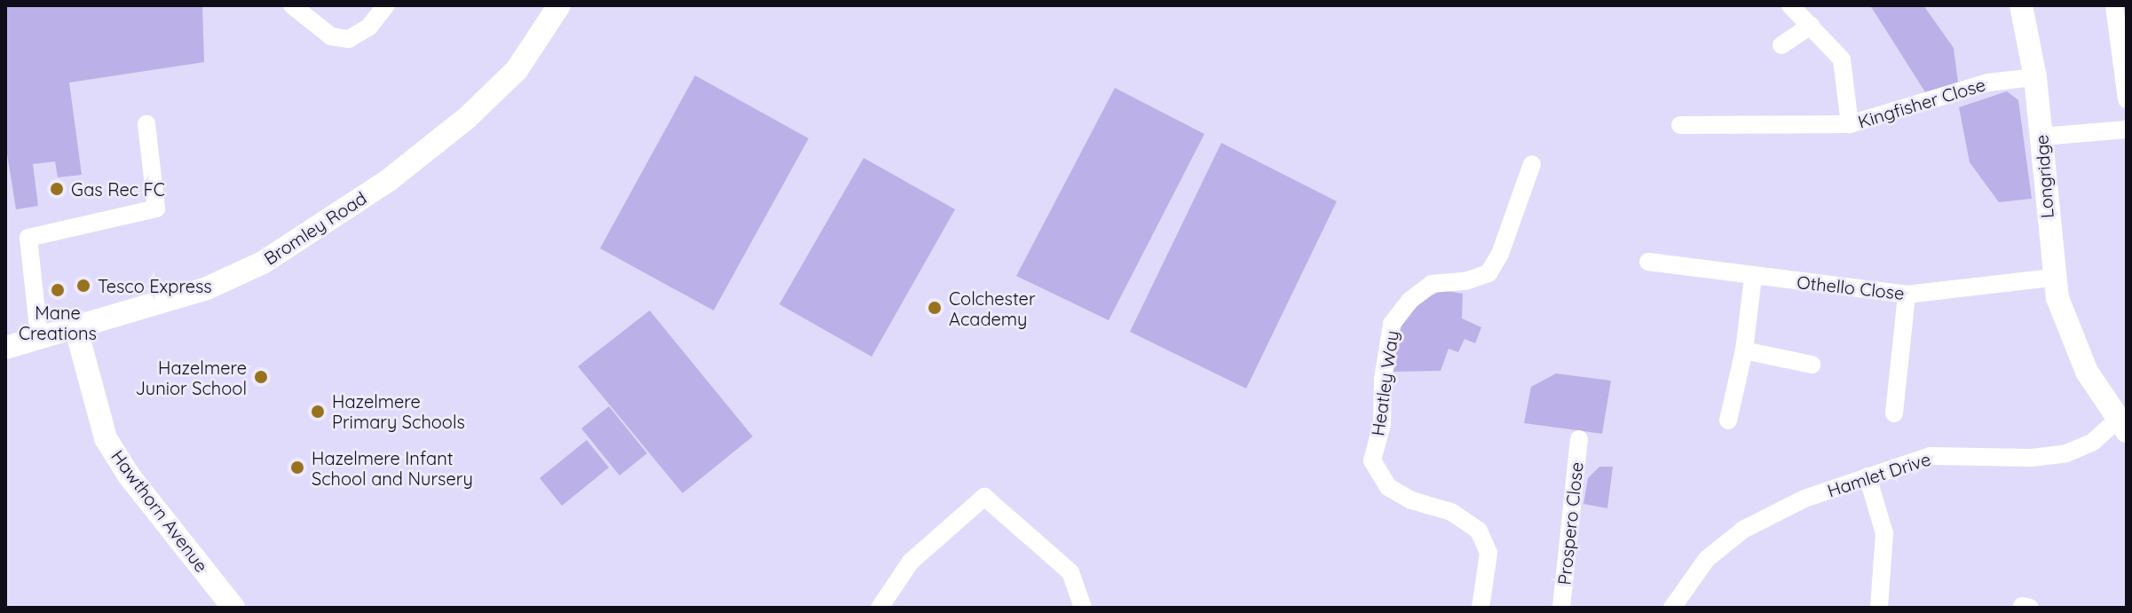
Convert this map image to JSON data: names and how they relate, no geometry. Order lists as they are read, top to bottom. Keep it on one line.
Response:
{"streets":{"street":["Kingfisher Close","Longridge","Bromley Road","Othello Close","Heatley Way","Hamlet Drive","Hawthorn Avenue","Prospero Close"]},"crossings":[["Kingfisher Close","Longridge"],["Longridge","Othello Close"],["Longridge","Hamlet Drive"],["Bromley Road","Hawthorn Avenue"]],"places":["Gas Rec FC","Tesco Express","Mane Creations","Colchester Academy","Hazelmere Junior School","Hazelmere Primary Schools","Hazelmere Infant School and Nursery"]}
